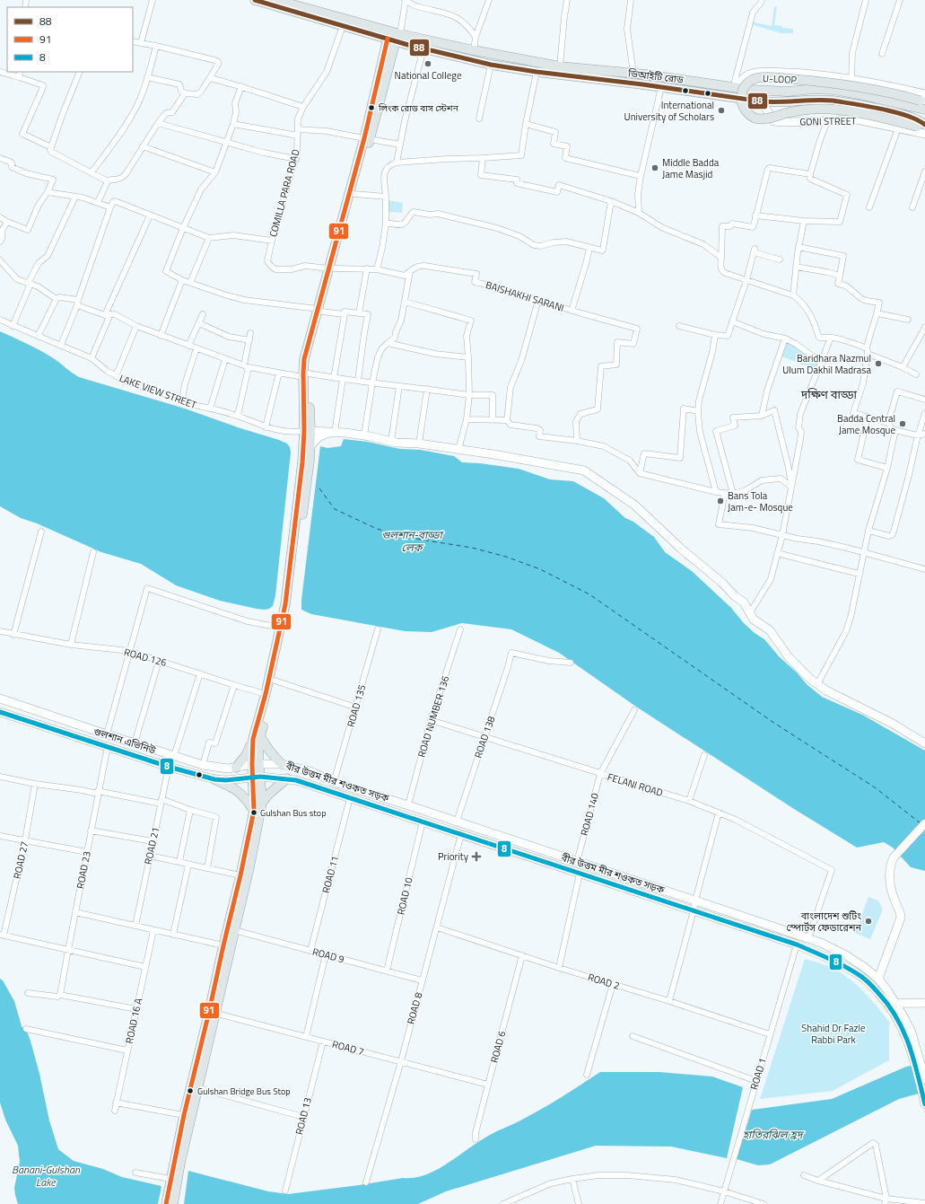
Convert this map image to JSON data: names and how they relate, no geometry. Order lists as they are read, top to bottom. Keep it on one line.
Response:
{"streets":{"main road":["ডিআইটি রোড","U-LOOP","GONI STREET","গুলশান এভিনিউ","বীর উত্তম মীর শওকত সড়ক"],"street":["COMILLA PARA ROAD","BAISHAKHI SARANI","LAKE VIEW STREET","ROAD 126","ROAD 135","ROAD NUMBER 136","ROAD 138","FELANI ROAD","ROAD 140","ROAD 21","ROAD 27","ROAD 23","ROAD 11","ROAD 10","ROAD 9","ROAD 2","ROAD 8","ROAD 16 A","ROAD 6","ROAD 7","ROAD 1","ROAD 13"]},"crossings":[["ডিআইটি রোড","U-LOOP"],["ডিআইটি রোড","GONI STREET"],["ROAD 135","বীর উত্তম মীর শওকত সড়ক"],["ROAD NUMBER 136","বীর উত্তম মীর শওকত সড়ক"],["ROAD NUMBER 136","FELANI ROAD"],["ROAD 138","বীর উত্তম মীর শওকত সড়ক"],["ROAD 138","FELANI ROAD"],["গুলশান এভিনিউ","বীর উত্তম মীর শওকত সড়ক"],["গুলশান এভিনিউ","ROAD 21"],["গুলশান এভিনিউ","ROAD 23"],["বীর উত্তম মীর শওকত সড়ক","FELANI ROAD"],["বীর উত্তম মীর শওকত সড়ক","ROAD 140"],["বীর উত্তম মীর শওকত সড়ক","ROAD 11"],["বীর উত্তম মীর শওকত সড়ক","ROAD 10"],["বীর উত্তম মীর শওকত সড়ক","ROAD 8"],["বীর উত্তম মীর শওকত সড়ক","ROAD 1"],["FELANI ROAD","ROAD 140"],["ROAD 11","ROAD 9"],["ROAD 10","ROAD 9"],["ROAD 9","ROAD 8"],["ROAD 2","ROAD 8"],["ROAD 2","ROAD 6"],["ROAD 2","ROAD 1"],["ROAD 8","ROAD 7"],["ROAD 6","ROAD 7"],["ROAD 7","ROAD 13"]],"districts":["দক্ষিণ বাড্ডা"],"water":["গুলশান-বাড্ডা লেক","হাতিরঝিল হ্রদ","Banani-Gulshan Lake"],"parks":["Shahid Dr Fazle Rabbi Park"],"places":{"other":["National College","লিংক রোড বাস স্টেশন","International University of Scholars","Middle Badda Jame Masjid","Baridhara Nazmul Ulum Dakhil Madrasa","Badda Central Jame Mosque","Bans Tola Jam-e- Mosque","Gulshan Bus stop","বাংলাদেশ শুটিং স্পোর্টস ফেডারেশন","Gulshan Bridge Bus Stop"],"health":["Priority"]},"lines":["transit line 88","transit line 91","transit line 8"],"legend":["88","91","8"]}
